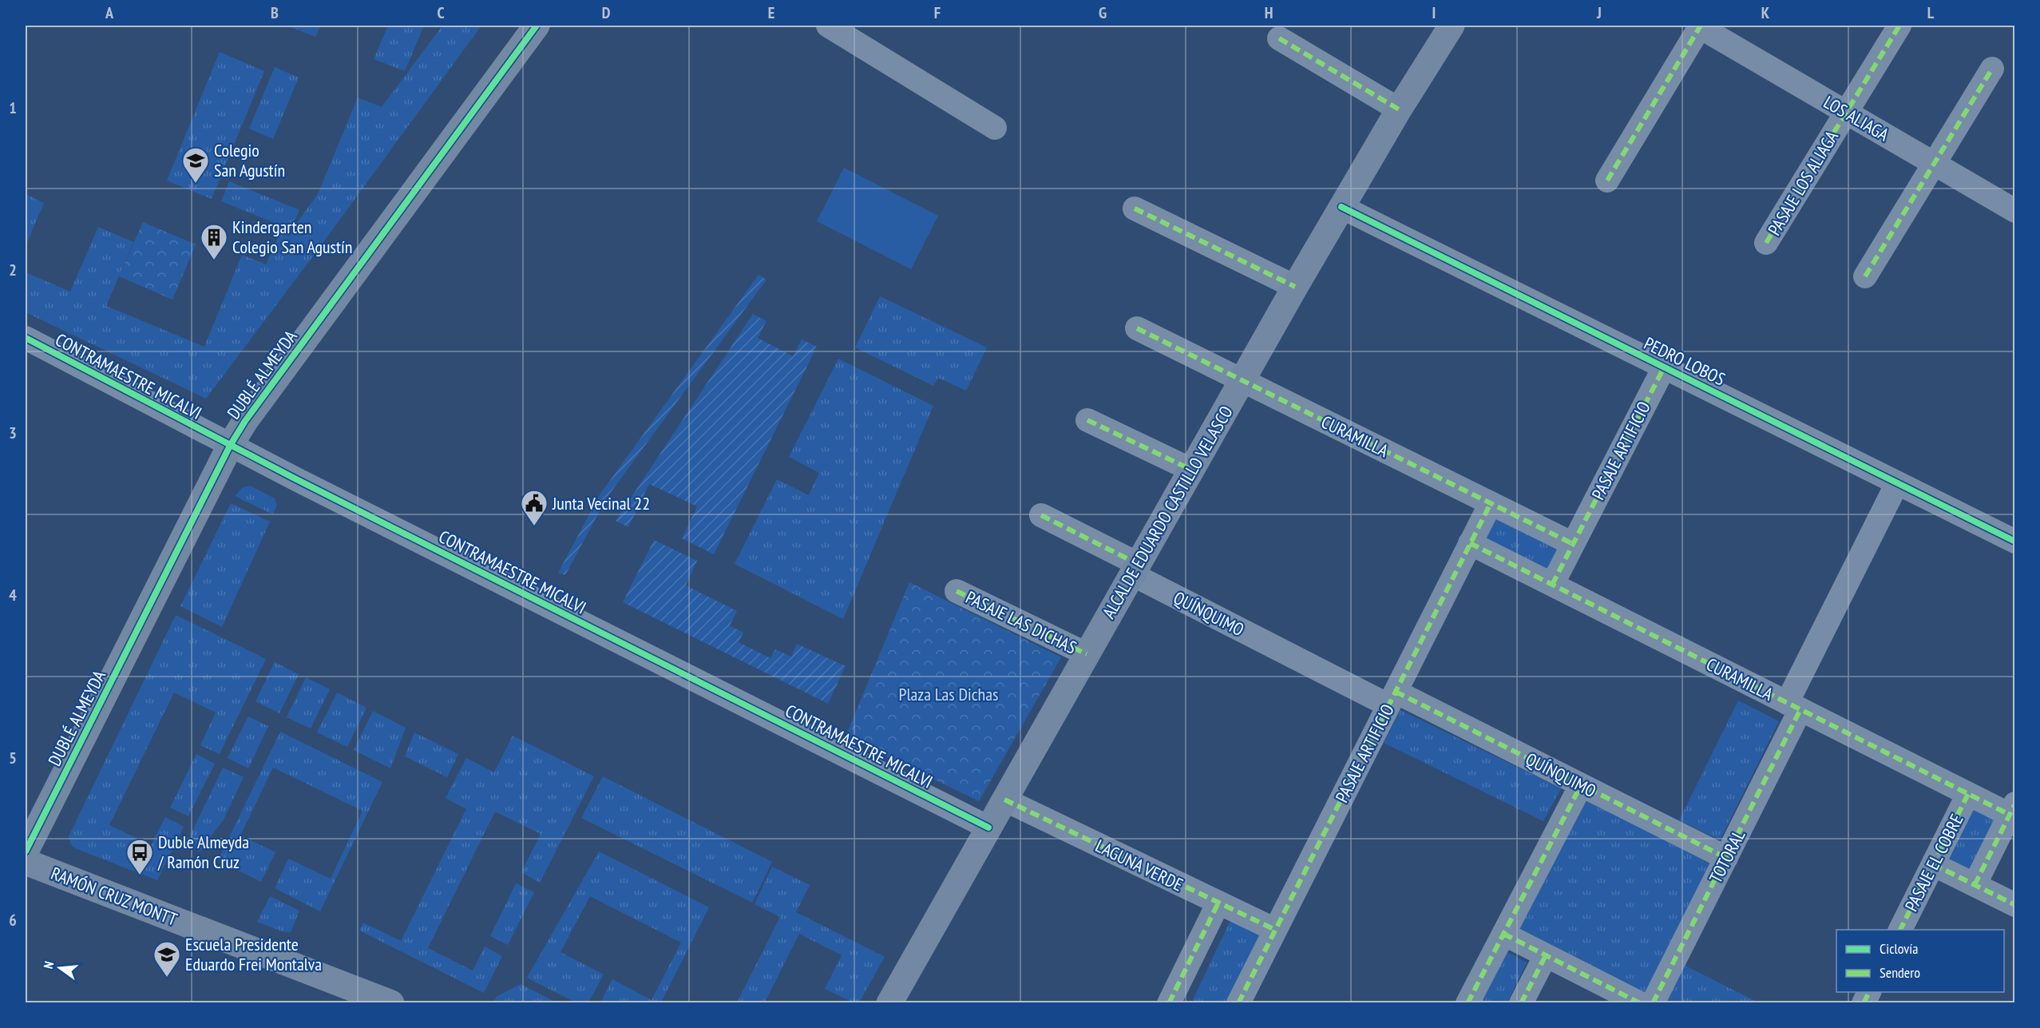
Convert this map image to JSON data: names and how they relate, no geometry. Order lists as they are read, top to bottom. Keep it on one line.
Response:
{"streets":{"main road":["DUBLÉ ALMEYDA","ALCALDE EDUARDO CASTILLO VELASCO","RAMÓN CRUZ MONTT"],"street":["LOS ALIAGA","PASAJE LOS ALIAGA","PEDRO LOBOS","CONTRAMAESTRE MICALVI","CURAMILLA","PASAJE ARTIFICIO","QUÍNQUIMO","PASAJE LAS DICHAS","TOTORAL","PASAJE EL COBRE","LAGUNA VERDE"]},"crossings":[["LOS ALIAGA","PASAJE LOS ALIAGA"],["PEDRO LOBOS","PASAJE ARTIFICIO"],["PEDRO LOBOS","ALCALDE EDUARDO CASTILLO VELASCO"],["PEDRO LOBOS","TOTORAL"],["DUBLÉ ALMEYDA","CONTRAMAESTRE MICALVI"],["CONTRAMAESTRE MICALVI","ALCALDE EDUARDO CASTILLO VELASCO"],["CURAMILLA","PASAJE ARTIFICIO"],["CURAMILLA","ALCALDE EDUARDO CASTILLO VELASCO"],["CURAMILLA","TOTORAL"],["CURAMILLA","PASAJE EL COBRE"],["PASAJE ARTIFICIO","QUÍNQUIMO"],["PASAJE ARTIFICIO","LAGUNA VERDE"],["ALCALDE EDUARDO CASTILLO VELASCO","QUÍNQUIMO"],["ALCALDE EDUARDO CASTILLO VELASCO","PASAJE LAS DICHAS"],["ALCALDE EDUARDO CASTILLO VELASCO","LAGUNA VERDE"],["QUÍNQUIMO","TOTORAL"]],"parks":["Plaza Las Dichas"],"places":{"school or university":["Colegio San Agustín","Escuela Presidente Eduardo Frei Montalva"],"building":["Kindergarten Colegio San Agustín"],"public building":["Junta Vecinal 22"],"bus stop":["Duble Almeyda / Ramón Cruz"]},"legend":["Ciclovía","Sendero"],"north":"left","grid":{"columns":["A","B","C","D","E","F","G","H","I","J","K","L"],"rows":["1","2","3","4","5","6"]}}
